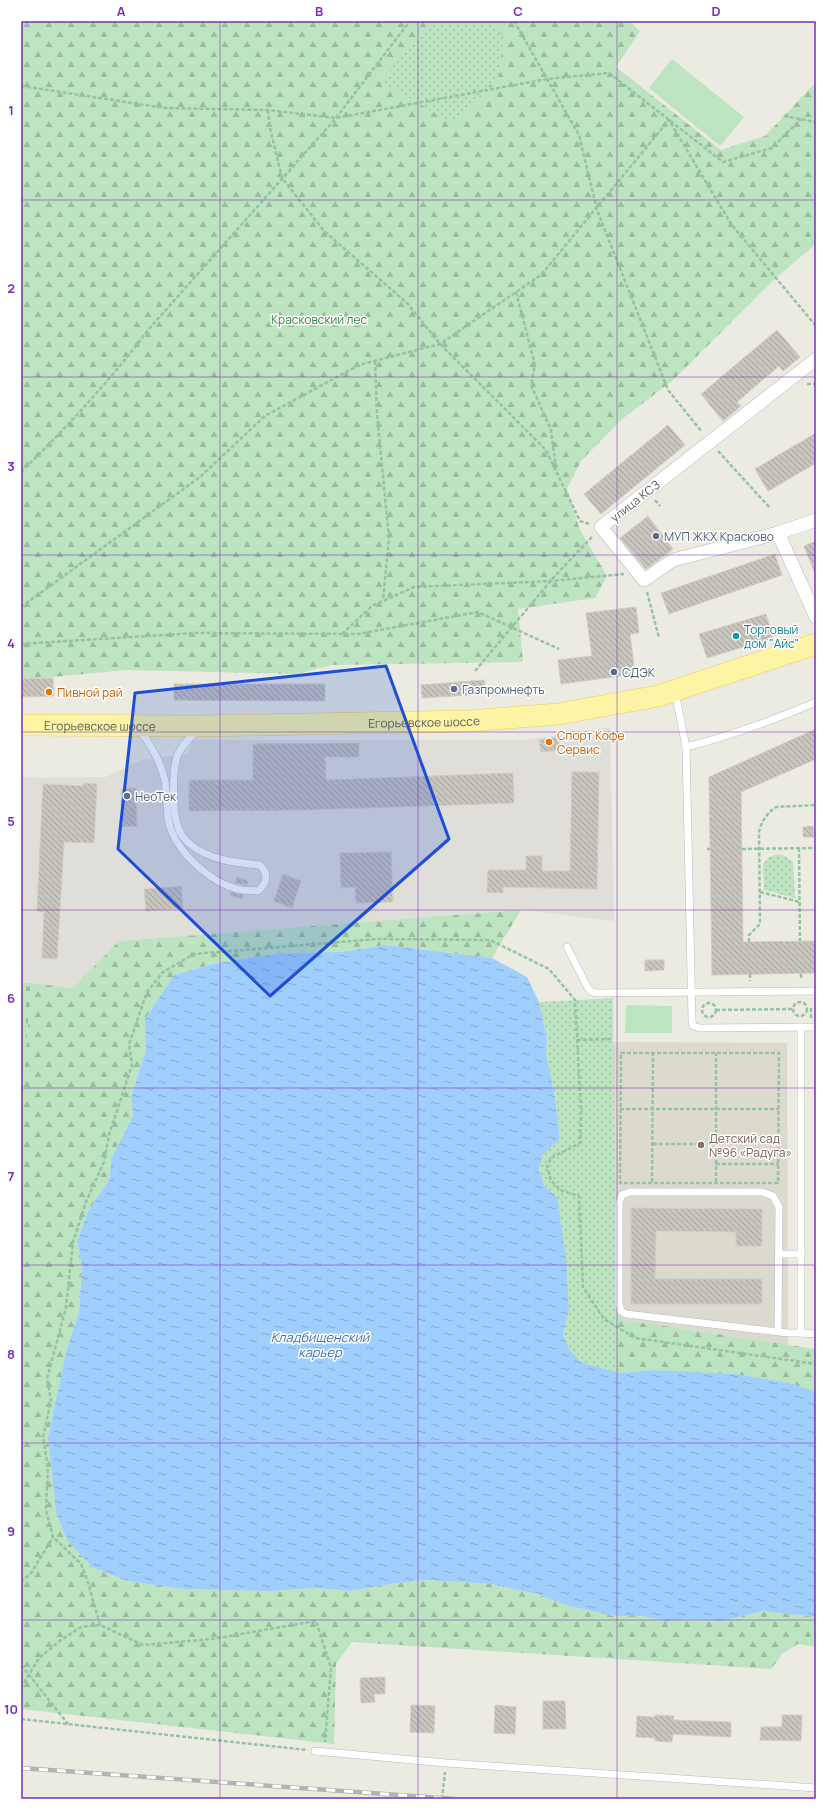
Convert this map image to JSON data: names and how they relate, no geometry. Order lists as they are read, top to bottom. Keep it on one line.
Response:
{"streets":{"main road":["Егорьевское шоссе"],"street":["улица КСЗ"]},"water":["Кладбищенский карьер"],"parks":["Красковский лес"],"places":["МУП ЖКХ Красково","Торговый дом \"Айс\"","СДЭК","Газпромнефть","Пивной рай","Спорт Кофе Сервис","НеоТек","Детский сад №96 «Радуга»"],"grid":{"columns":["A","B","C","D"],"rows":["1","2","3","4","5","6","7","8","9","10"]}}
